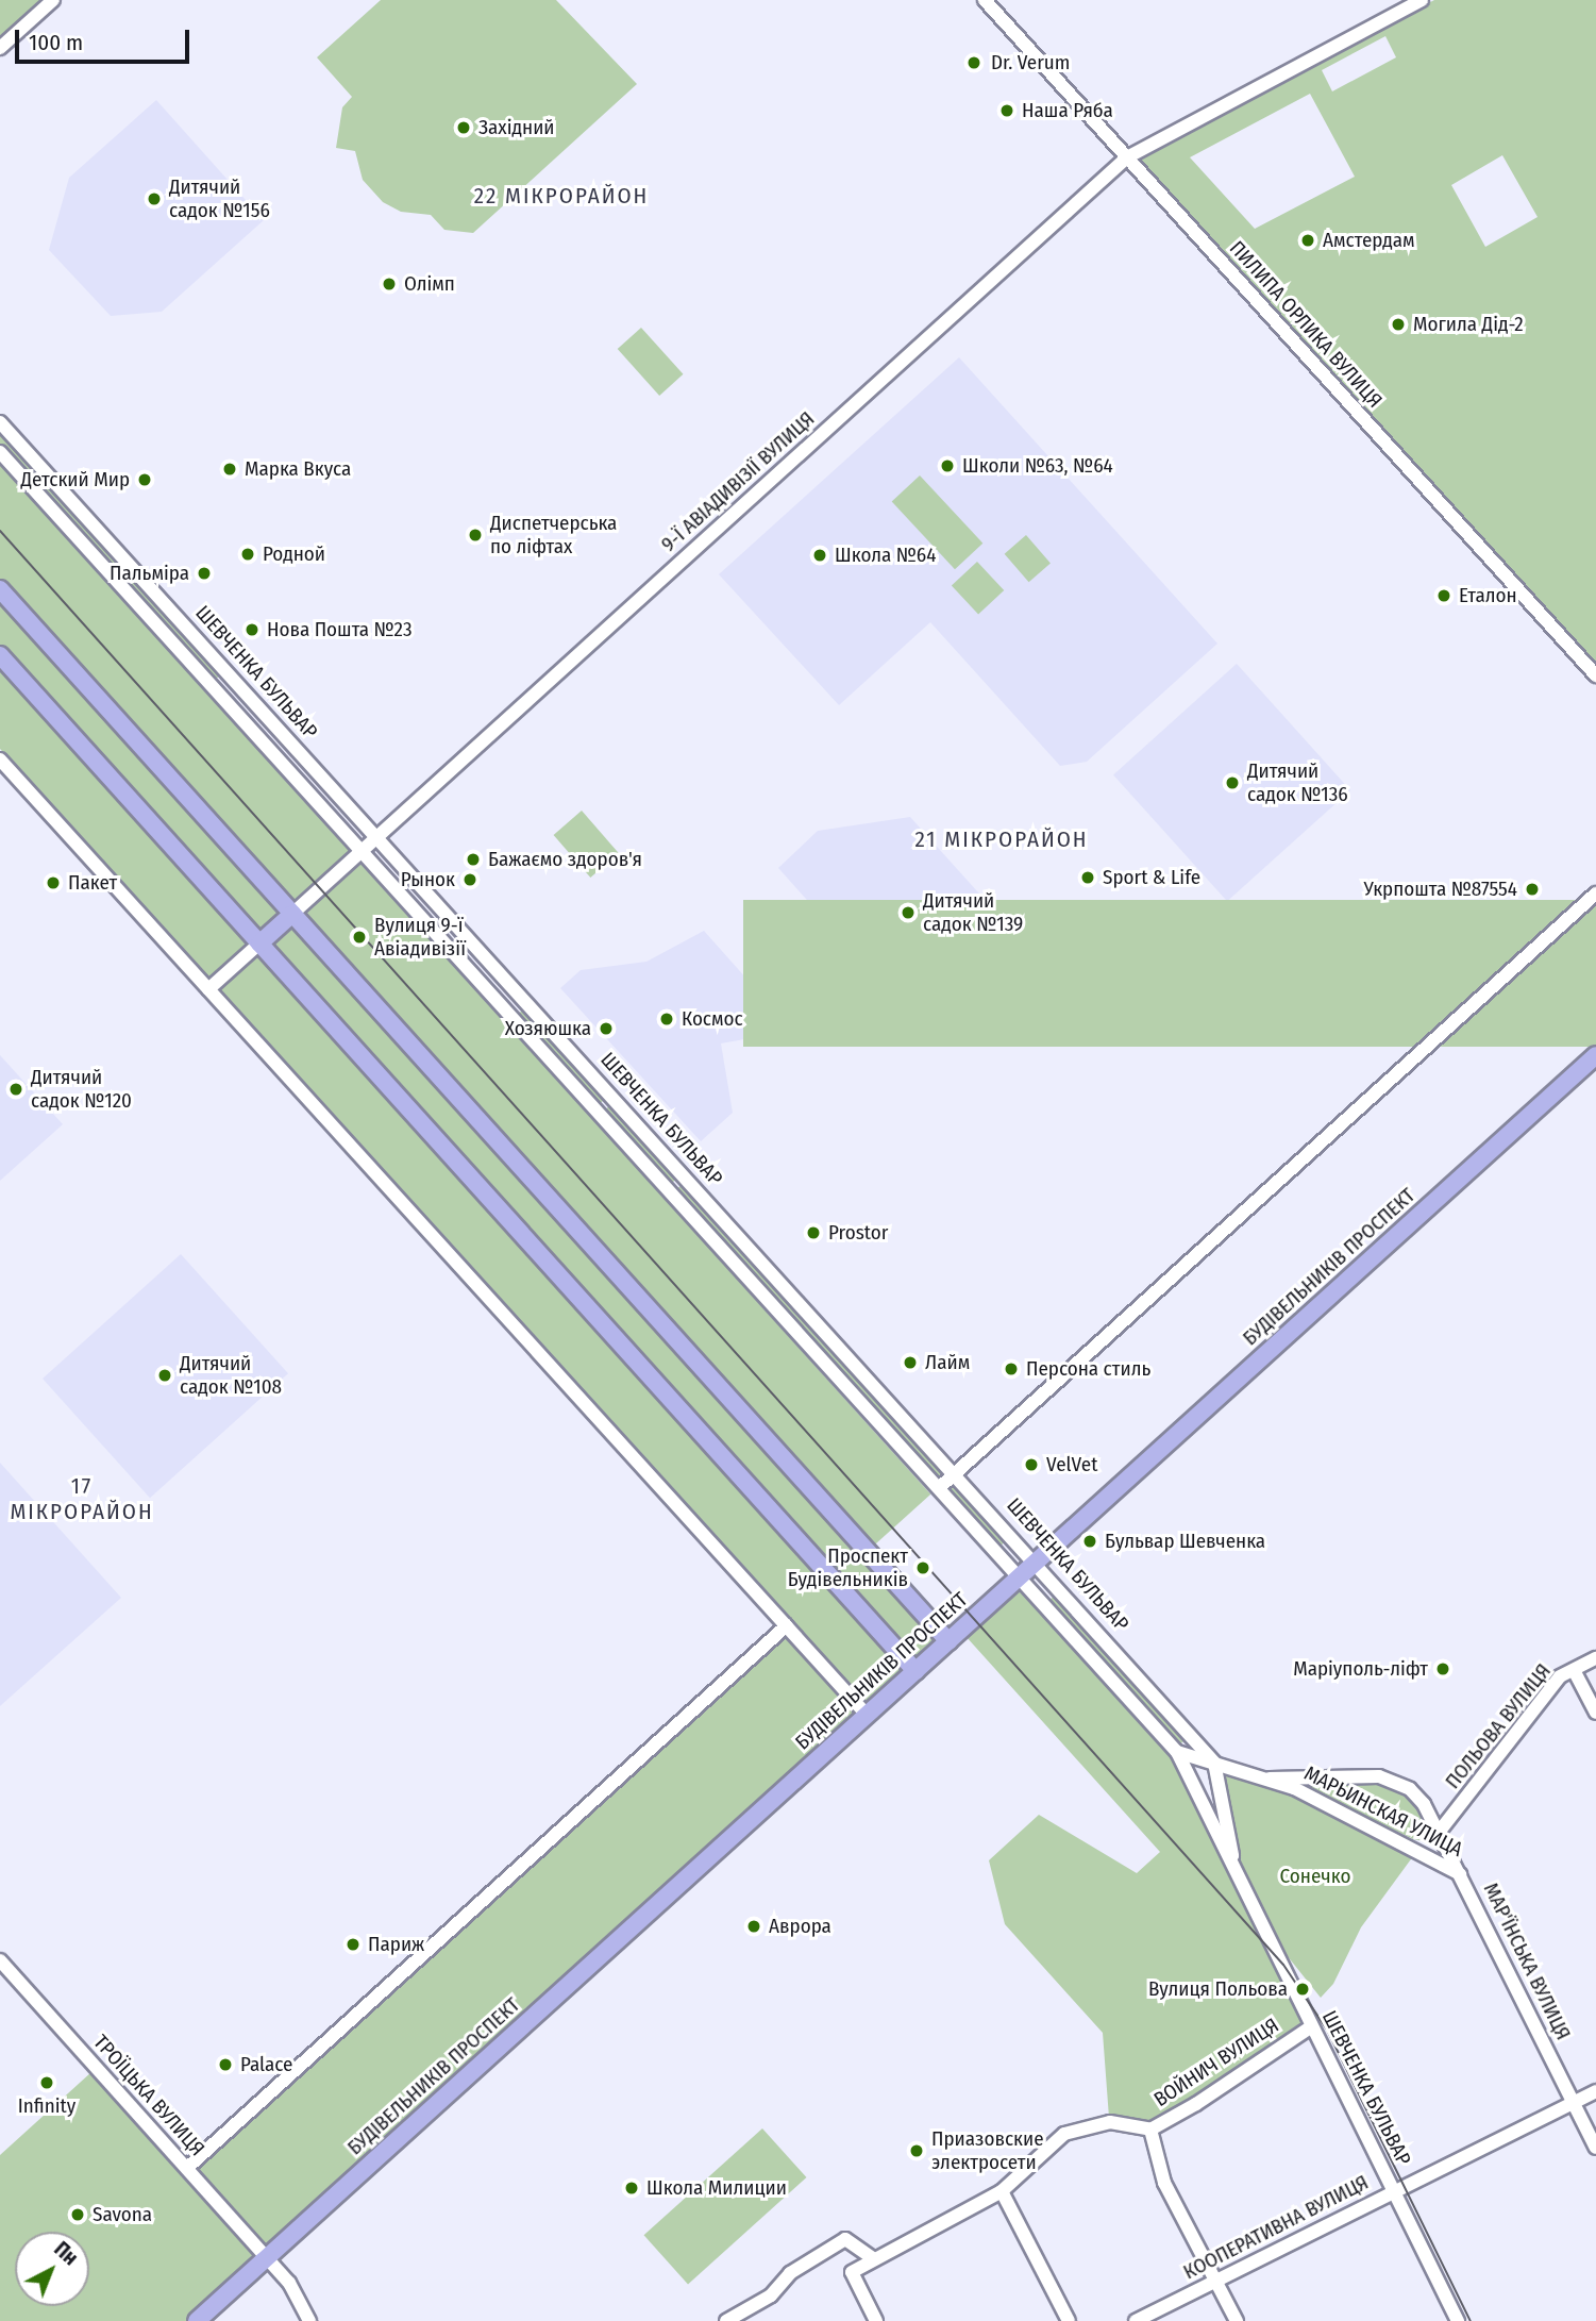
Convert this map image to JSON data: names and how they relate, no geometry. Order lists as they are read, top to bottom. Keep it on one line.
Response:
{"streets":{"main road":["БУДІВЕЛЬНИКІВ ПРОСПЕКТ"],"street":["ПИЛИПА ОРЛИКА ВУЛИЦЯ","9-Ї АВІАДИВІЗІЇ ВУЛИЦЯ","ШЕВЧЕНКА БУЛЬВАР","ПОЛЬОВА ВУЛИЦЯ","МАРЬИНСКАЯ УЛИЦА","МАР'ЇНСЬКА ВУЛИЦЯ","ВОЙНИЧ ВУЛИЦЯ","ТРОЇЦЬКА ВУЛИЦЯ","КООПЕРАТИВНА ВУЛИЦЯ"]},"crossings":[["ПИЛИПА ОРЛИКА ВУЛИЦЯ","9-Ї АВІАДИВІЗІЇ ВУЛИЦЯ"],["9-Ї АВІАДИВІЗІЇ ВУЛИЦЯ","ШЕВЧЕНКА БУЛЬВАР"],["ШЕВЧЕНКА БУЛЬВАР","БУДІВЕЛЬНИКІВ ПРОСПЕКТ"],["ШЕВЧЕНКА БУЛЬВАР","МАРЬИНСКАЯ УЛИЦА"],["ШЕВЧЕНКА БУЛЬВАР","ВОЙНИЧ ВУЛИЦЯ"],["ШЕВЧЕНКА БУЛЬВАР","КООПЕРАТИВНА ВУЛИЦЯ"],["БУДІВЕЛЬНИКІВ ПРОСПЕКТ","ТРОЇЦЬКА ВУЛИЦЯ"],["ПОЛЬОВА ВУЛИЦЯ","МАРЬИНСКАЯ УЛИЦА"],["МАРЬИНСКАЯ УЛИЦА","МАР'ЇНСЬКА ВУЛИЦЯ"],["МАР'ЇНСЬКА ВУЛИЦЯ","КООПЕРАТИВНА ВУЛИЦЯ"]],"districts":["22 МІКРОРАЙОН","21 МІКРОРАЙОН","17 МІКРОРАЙОН"],"parks":["Сонечко"],"places":["Dr. Verum","Наша Ряба","Західний","Дитячий садок №156","Амстердам","Олімп","Могила Дiд-2","Школи №63, №64","Марка Вкуса","Детский Мир","Диспетчерська по ліфтах","Родной","Школа №64","Пальміра","Еталон","Нова Пошта №23","Дитячий садок №136","Бажаємо здоров'я","Sport & Life","Рынок","Пакет","Укрпошта №87554","Дитячий садок №139","Вулиця 9-ї Авіадивізії","Космос","Хозяюшка","Дитячий садок №120","Prostor","Лайм","Персона стиль","Дитячий садок №108","VelVet","Бульвар Шевченка","Проспект Будівельників","Маріуполь-ліфт","Аврора","Париж","Вулиця Польова","Palace","Infinity","Приазовские электросети","Школа Милиции","Savona"],"scale_bar":"100 m","north":"top right"}
